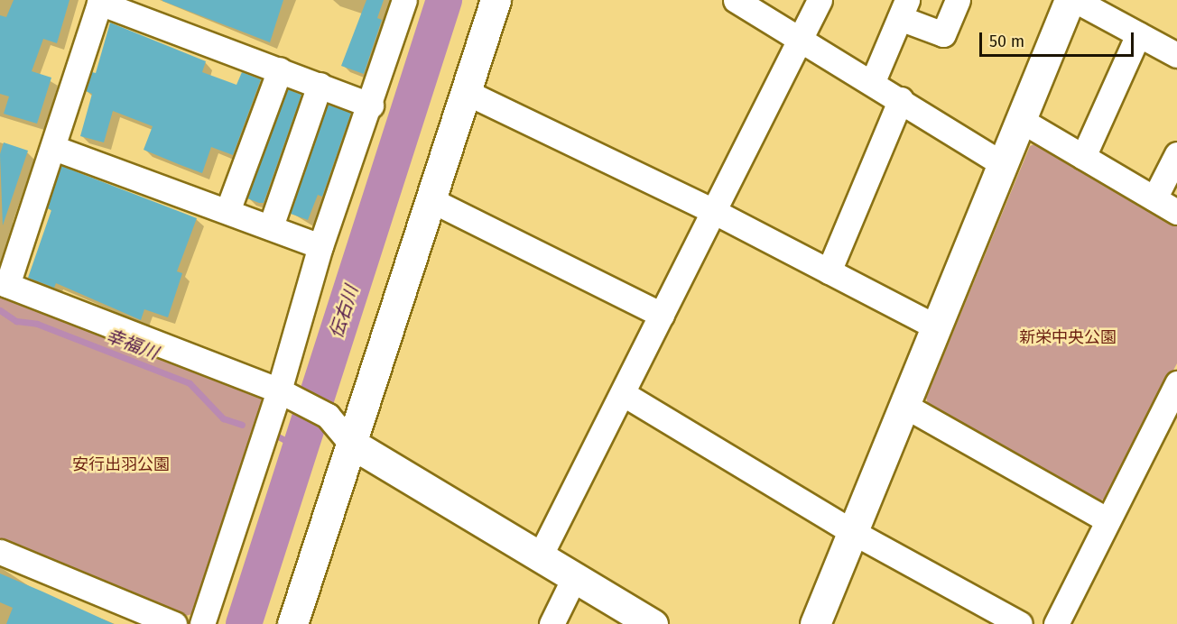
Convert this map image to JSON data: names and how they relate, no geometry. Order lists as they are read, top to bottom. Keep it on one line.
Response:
{"water":["伝右川","幸福川"],"parks":["新栄中央公園","安行出羽公園"],"scale_bar":"50 m"}
